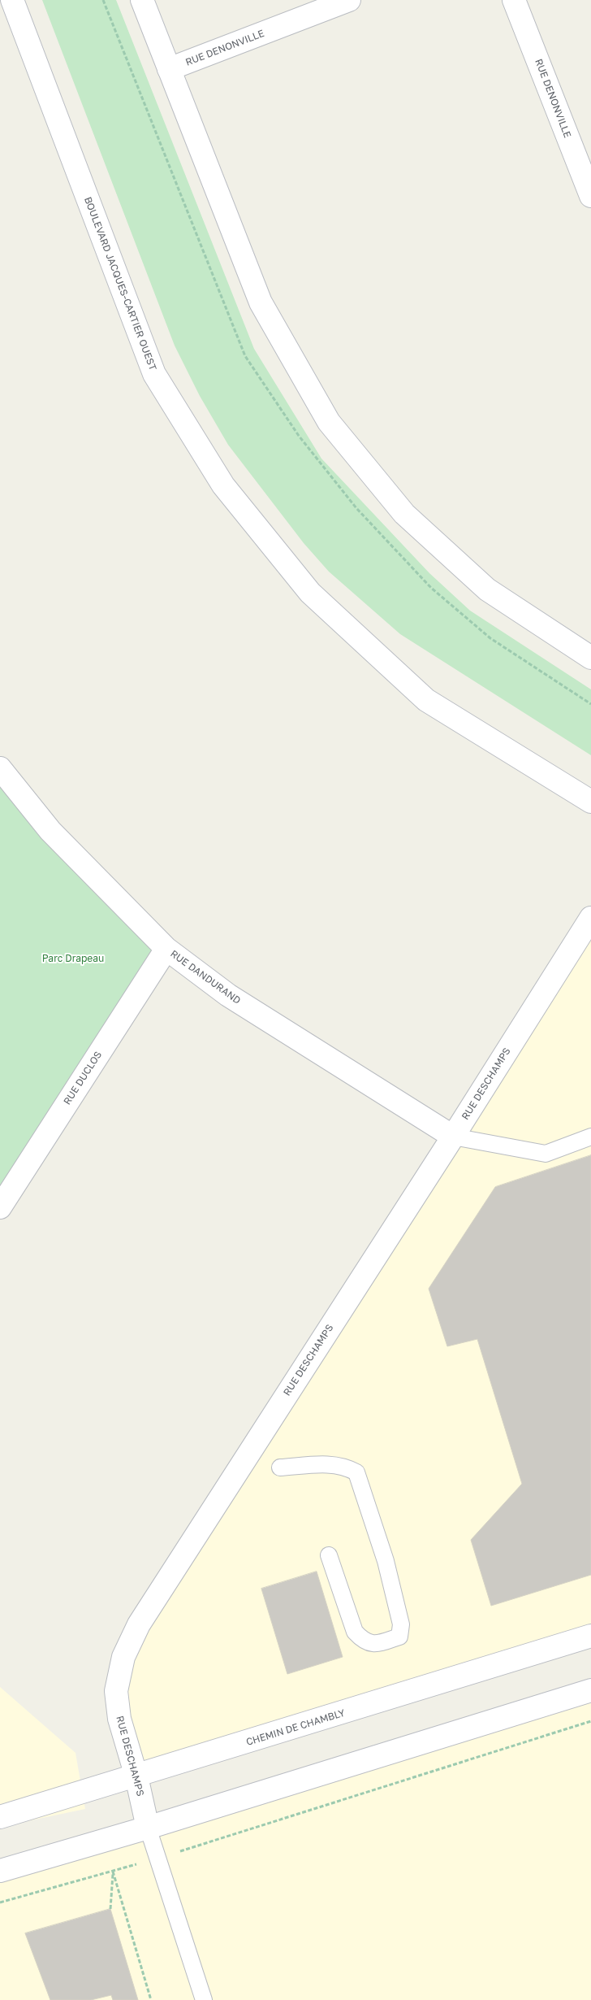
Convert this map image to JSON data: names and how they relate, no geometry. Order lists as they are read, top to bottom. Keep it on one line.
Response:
{"streets":{"main road":["RUE DENONVILLE","BOULEVARD JACQUES-CARTIER OUEST","RUE DANDURAND","RUE DUCLOS","RUE DESCHAMPS","CHEMIN DE CHAMBLY"]},"crossings":[["RUE DANDURAND","RUE DUCLOS"],["RUE DANDURAND","RUE DESCHAMPS"],["RUE DESCHAMPS","CHEMIN DE CHAMBLY"]],"parks":["Parc Drapeau"]}
